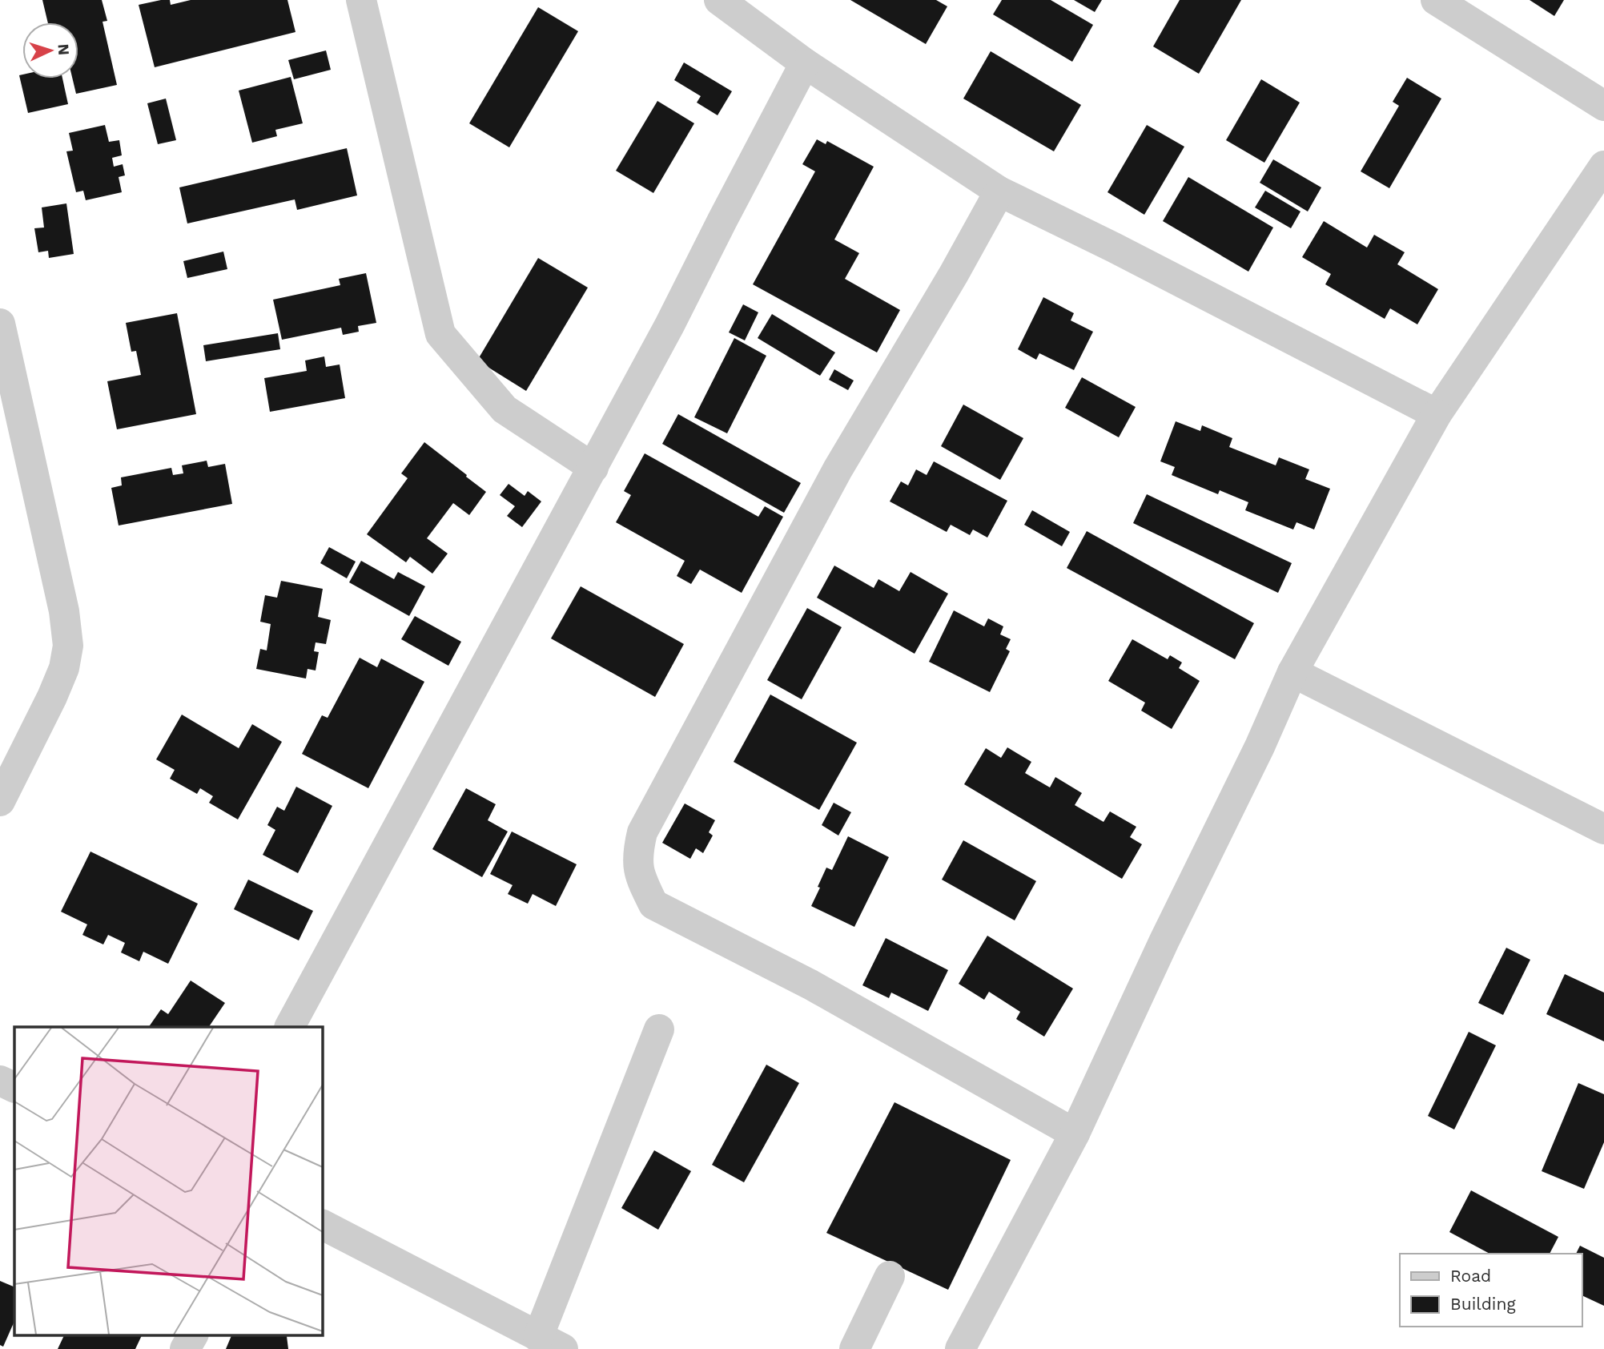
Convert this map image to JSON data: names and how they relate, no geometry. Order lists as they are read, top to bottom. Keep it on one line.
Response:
{"legend":["Road","Building"],"north":"right"}
